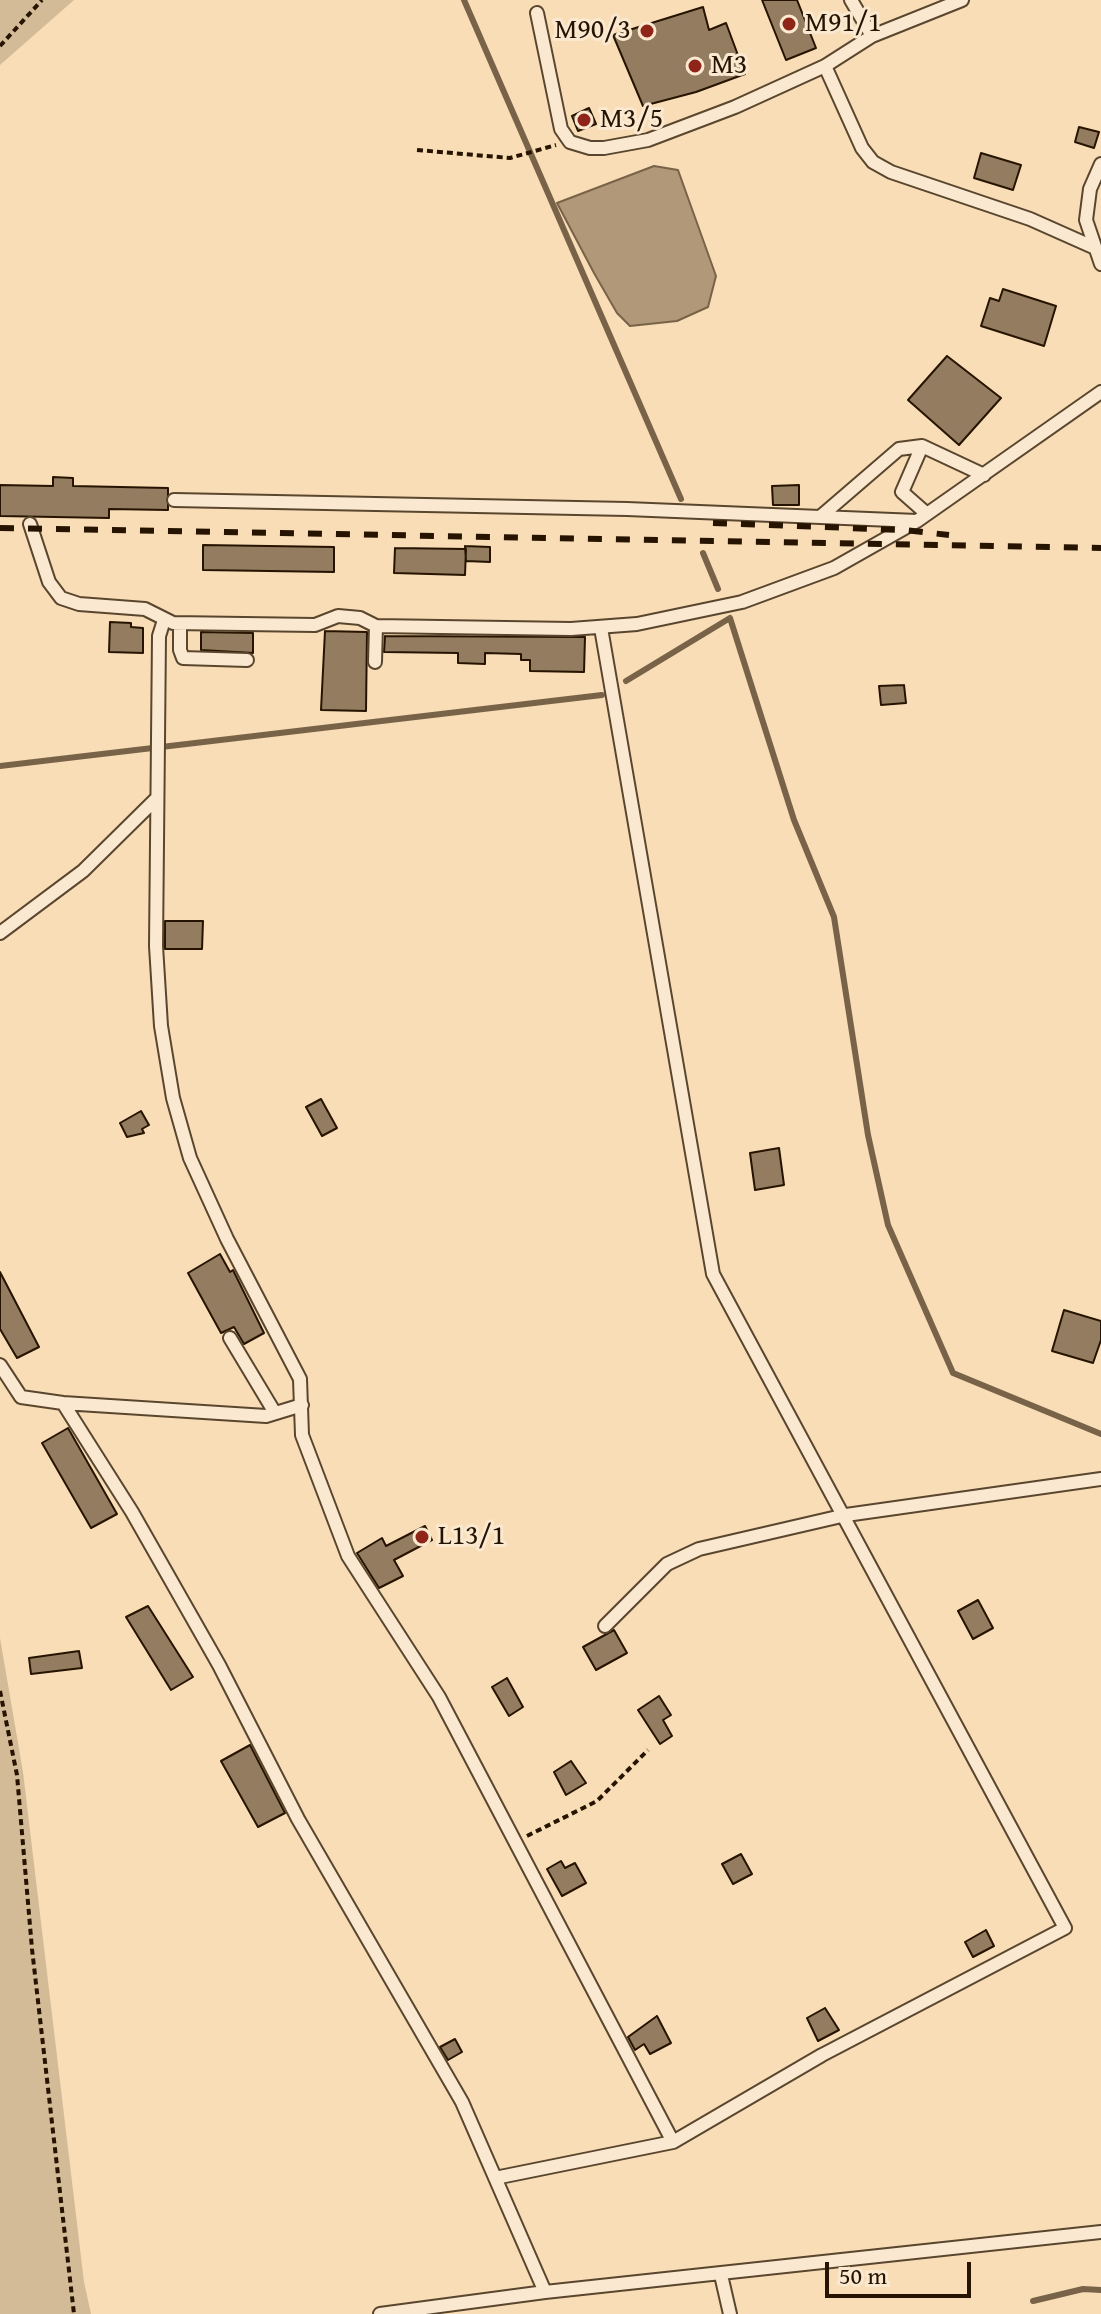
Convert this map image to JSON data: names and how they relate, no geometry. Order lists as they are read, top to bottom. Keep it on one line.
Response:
{"places":["M91/1","M90/3","M3","M3/5","L13/1"],"scale_bar":"50 m"}
